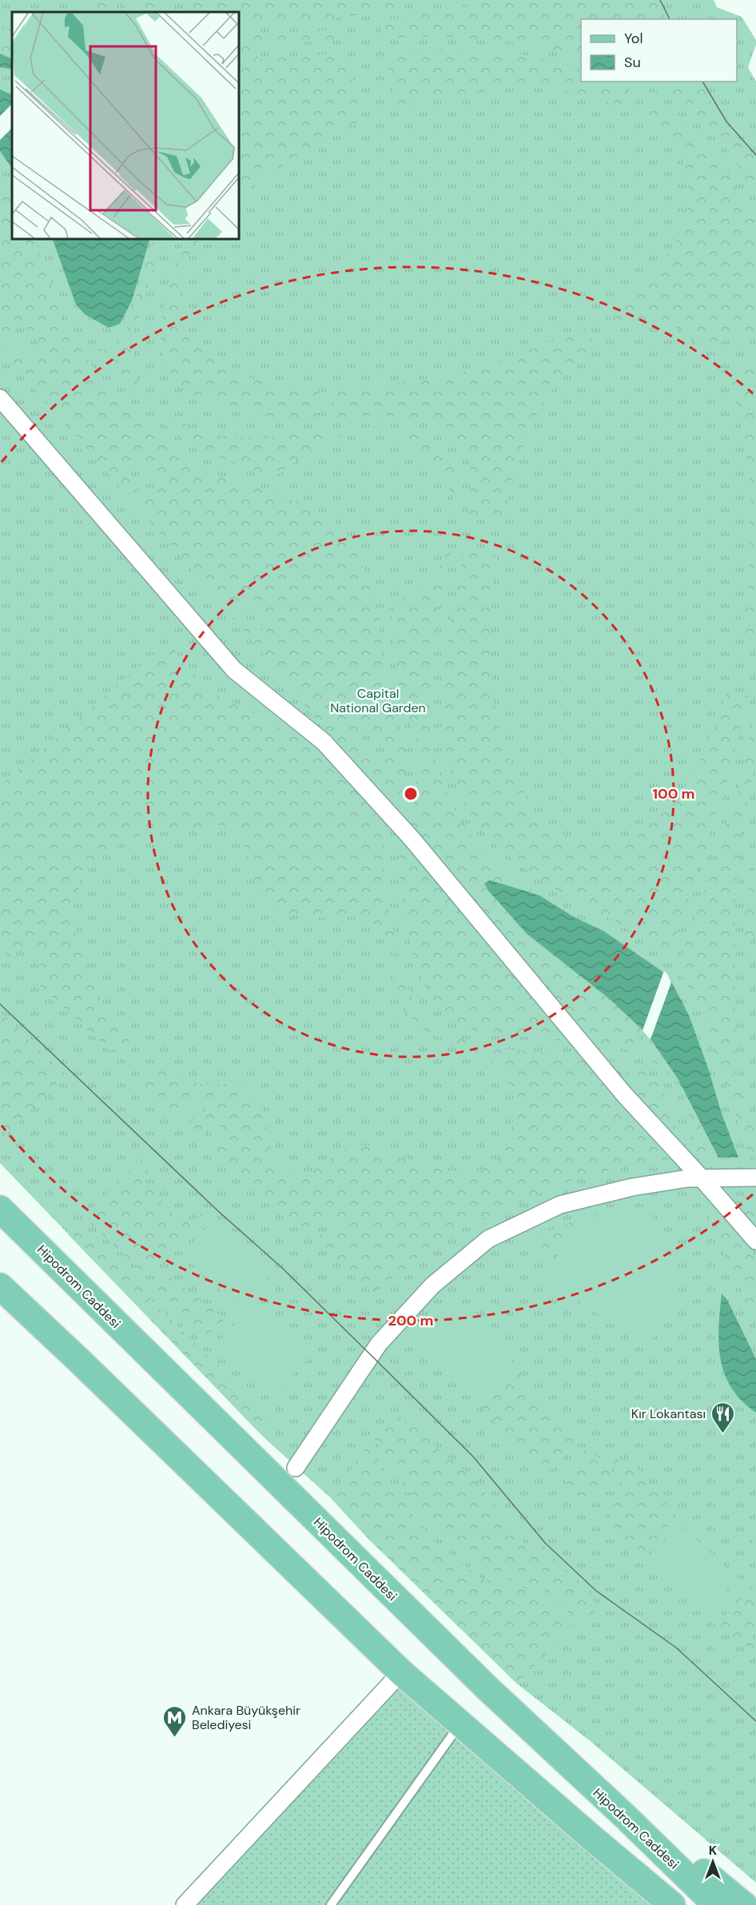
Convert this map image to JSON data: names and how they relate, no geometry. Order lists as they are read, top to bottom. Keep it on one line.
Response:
{"streets":{"main road":["Hipodrom Caddesi"]},"parks":["Capital National Garden"],"places":{"restaurant":["Kır Lokantası"],"metro station":["Ankara Büyükşehir Belediyesi"]},"legend":["Yol","Su"],"north":"top","rings":["100 m","200 m"]}
